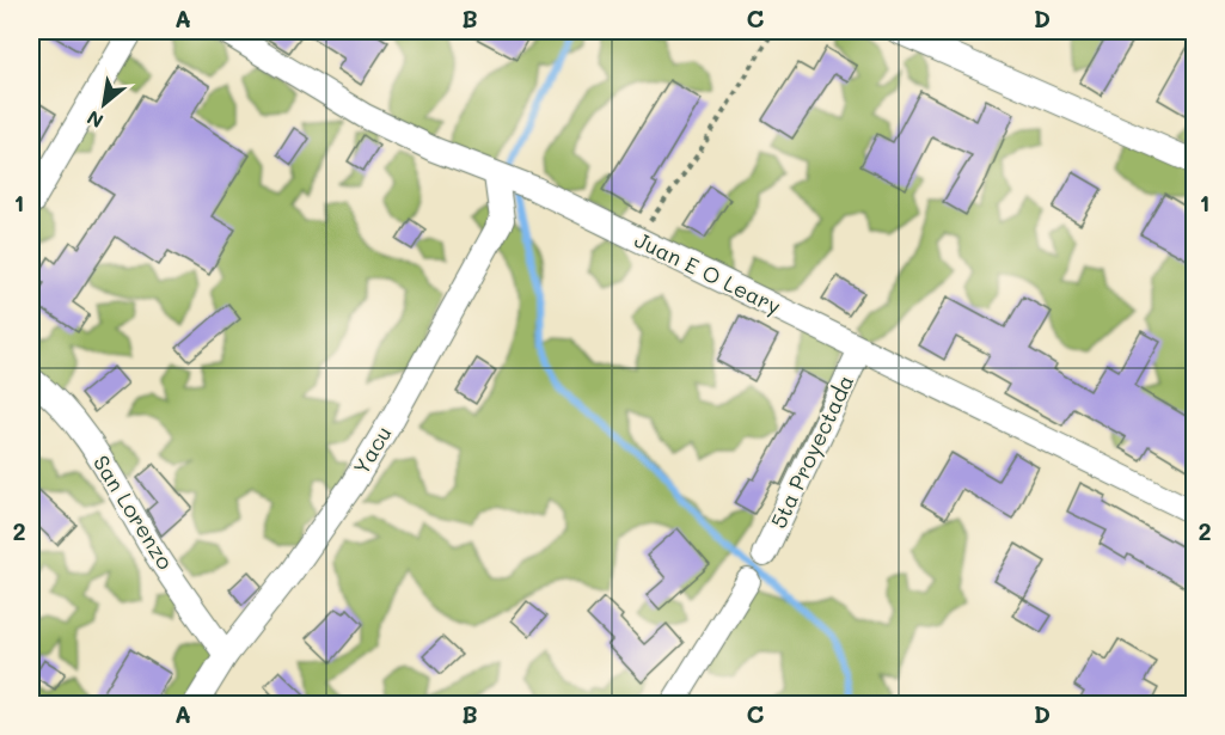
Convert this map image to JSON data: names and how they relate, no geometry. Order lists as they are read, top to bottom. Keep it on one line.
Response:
{"streets":{"street":["Juan E O Leary","Yacu","5ta Proyectada","San Lorenzo"]},"crossings":[["Juan E O Leary","Yacu"],["Juan E O Leary","5ta Proyectada"],["Yacu","San Lorenzo"]],"north":"bottom left","grid":{"columns":["A","B","C","D"],"rows":["1","2"]}}
